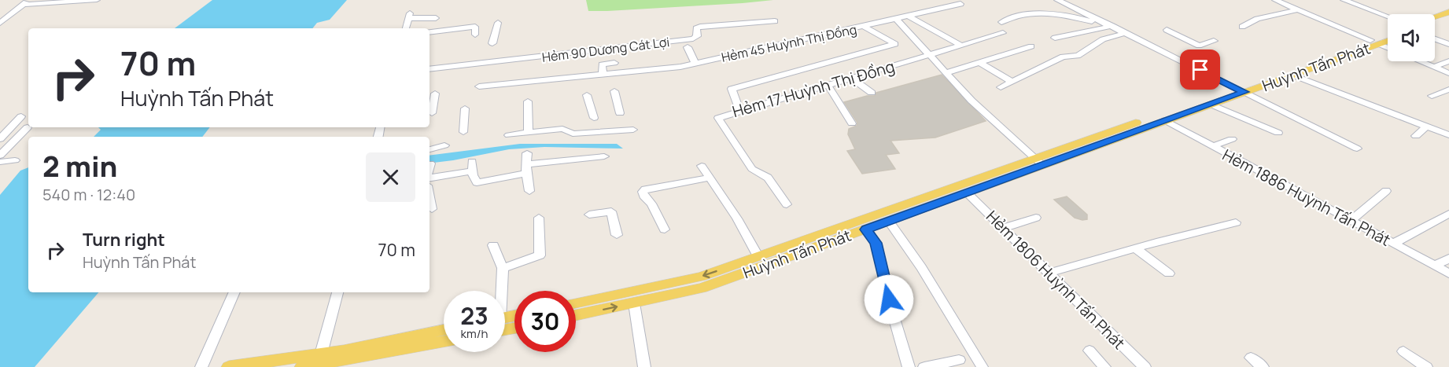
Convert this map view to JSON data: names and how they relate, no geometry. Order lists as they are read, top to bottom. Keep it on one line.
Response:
{"streets":{"main road":["Huỳnh Tấn Phát"],"street":["Hẻm 45 Huỳnh Thị Đồng","Hẻm 90 Dương Cát Lợi","Hẻm 17 Huỳnh Thị Đồng","Hẻm 1886 Huỳnh Tấn Phát","Hẻm 1806 Huỳnh Tấn Phát"]},"crossings":[["Huỳnh Tấn Phát","Hẻm 1886 Huỳnh Tấn Phát"],["Huỳnh Tấn Phát","Hẻm 1806 Huỳnh Tấn Phát"]],"page":{"turn":["70 m","Huỳnh Tấn Phát"],"heading":["2 min","540 m · 12:40"],"list":[{"name":"Turn right","note":"Huỳnh Tấn Phát","value":"70 m"}],"speed":"23 km/h","limit":"30"}}
